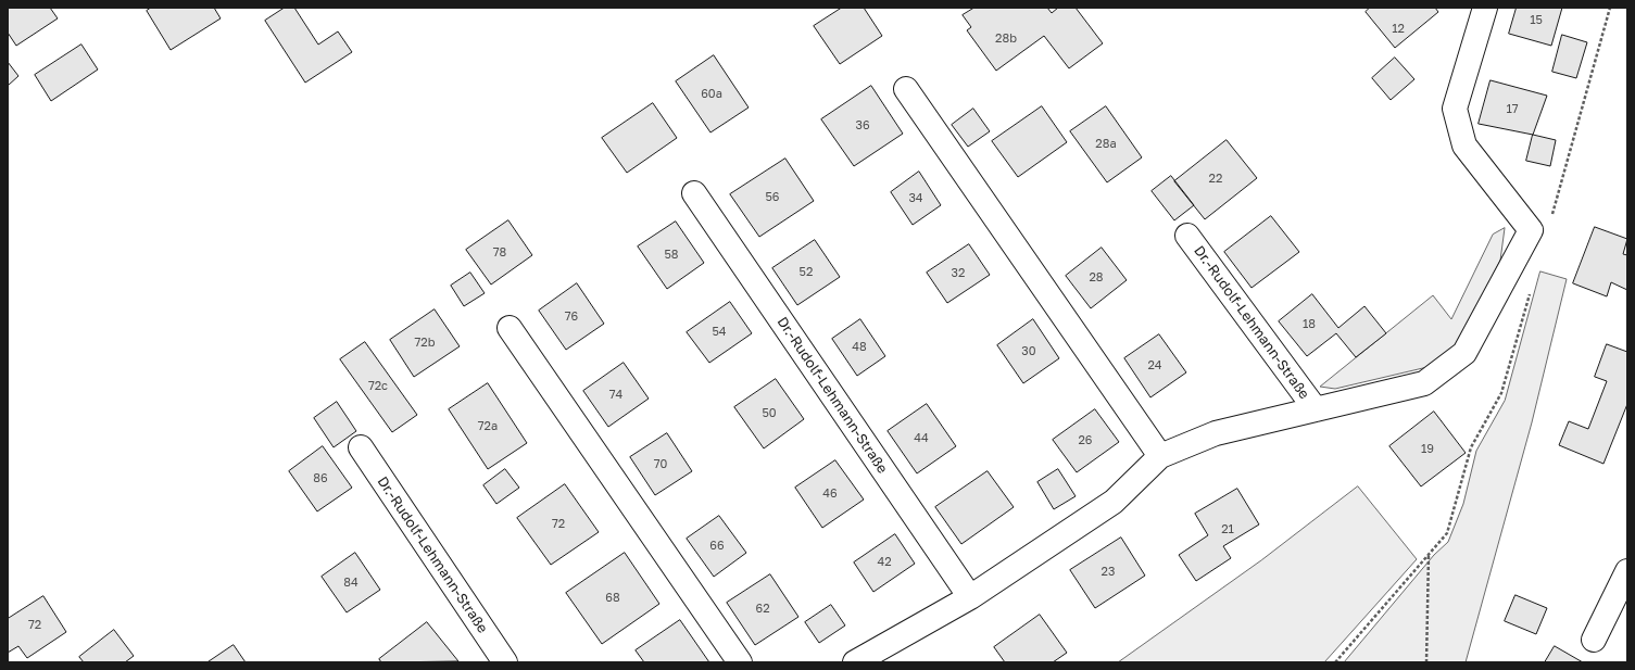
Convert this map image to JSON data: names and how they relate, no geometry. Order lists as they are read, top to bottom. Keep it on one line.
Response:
{"streets":{"street":["Dr.-Rudolf-Lehmann-Straße"]},"house_numbers":["15","12","28b","60a","17","36","28a","22","56","34","78","58","52","32","28","76","18","54","72b","48","30","24","72c","74","50","72a","44","26","19","70","86","46","72","21","66","42","23","84","68","62","72"]}
